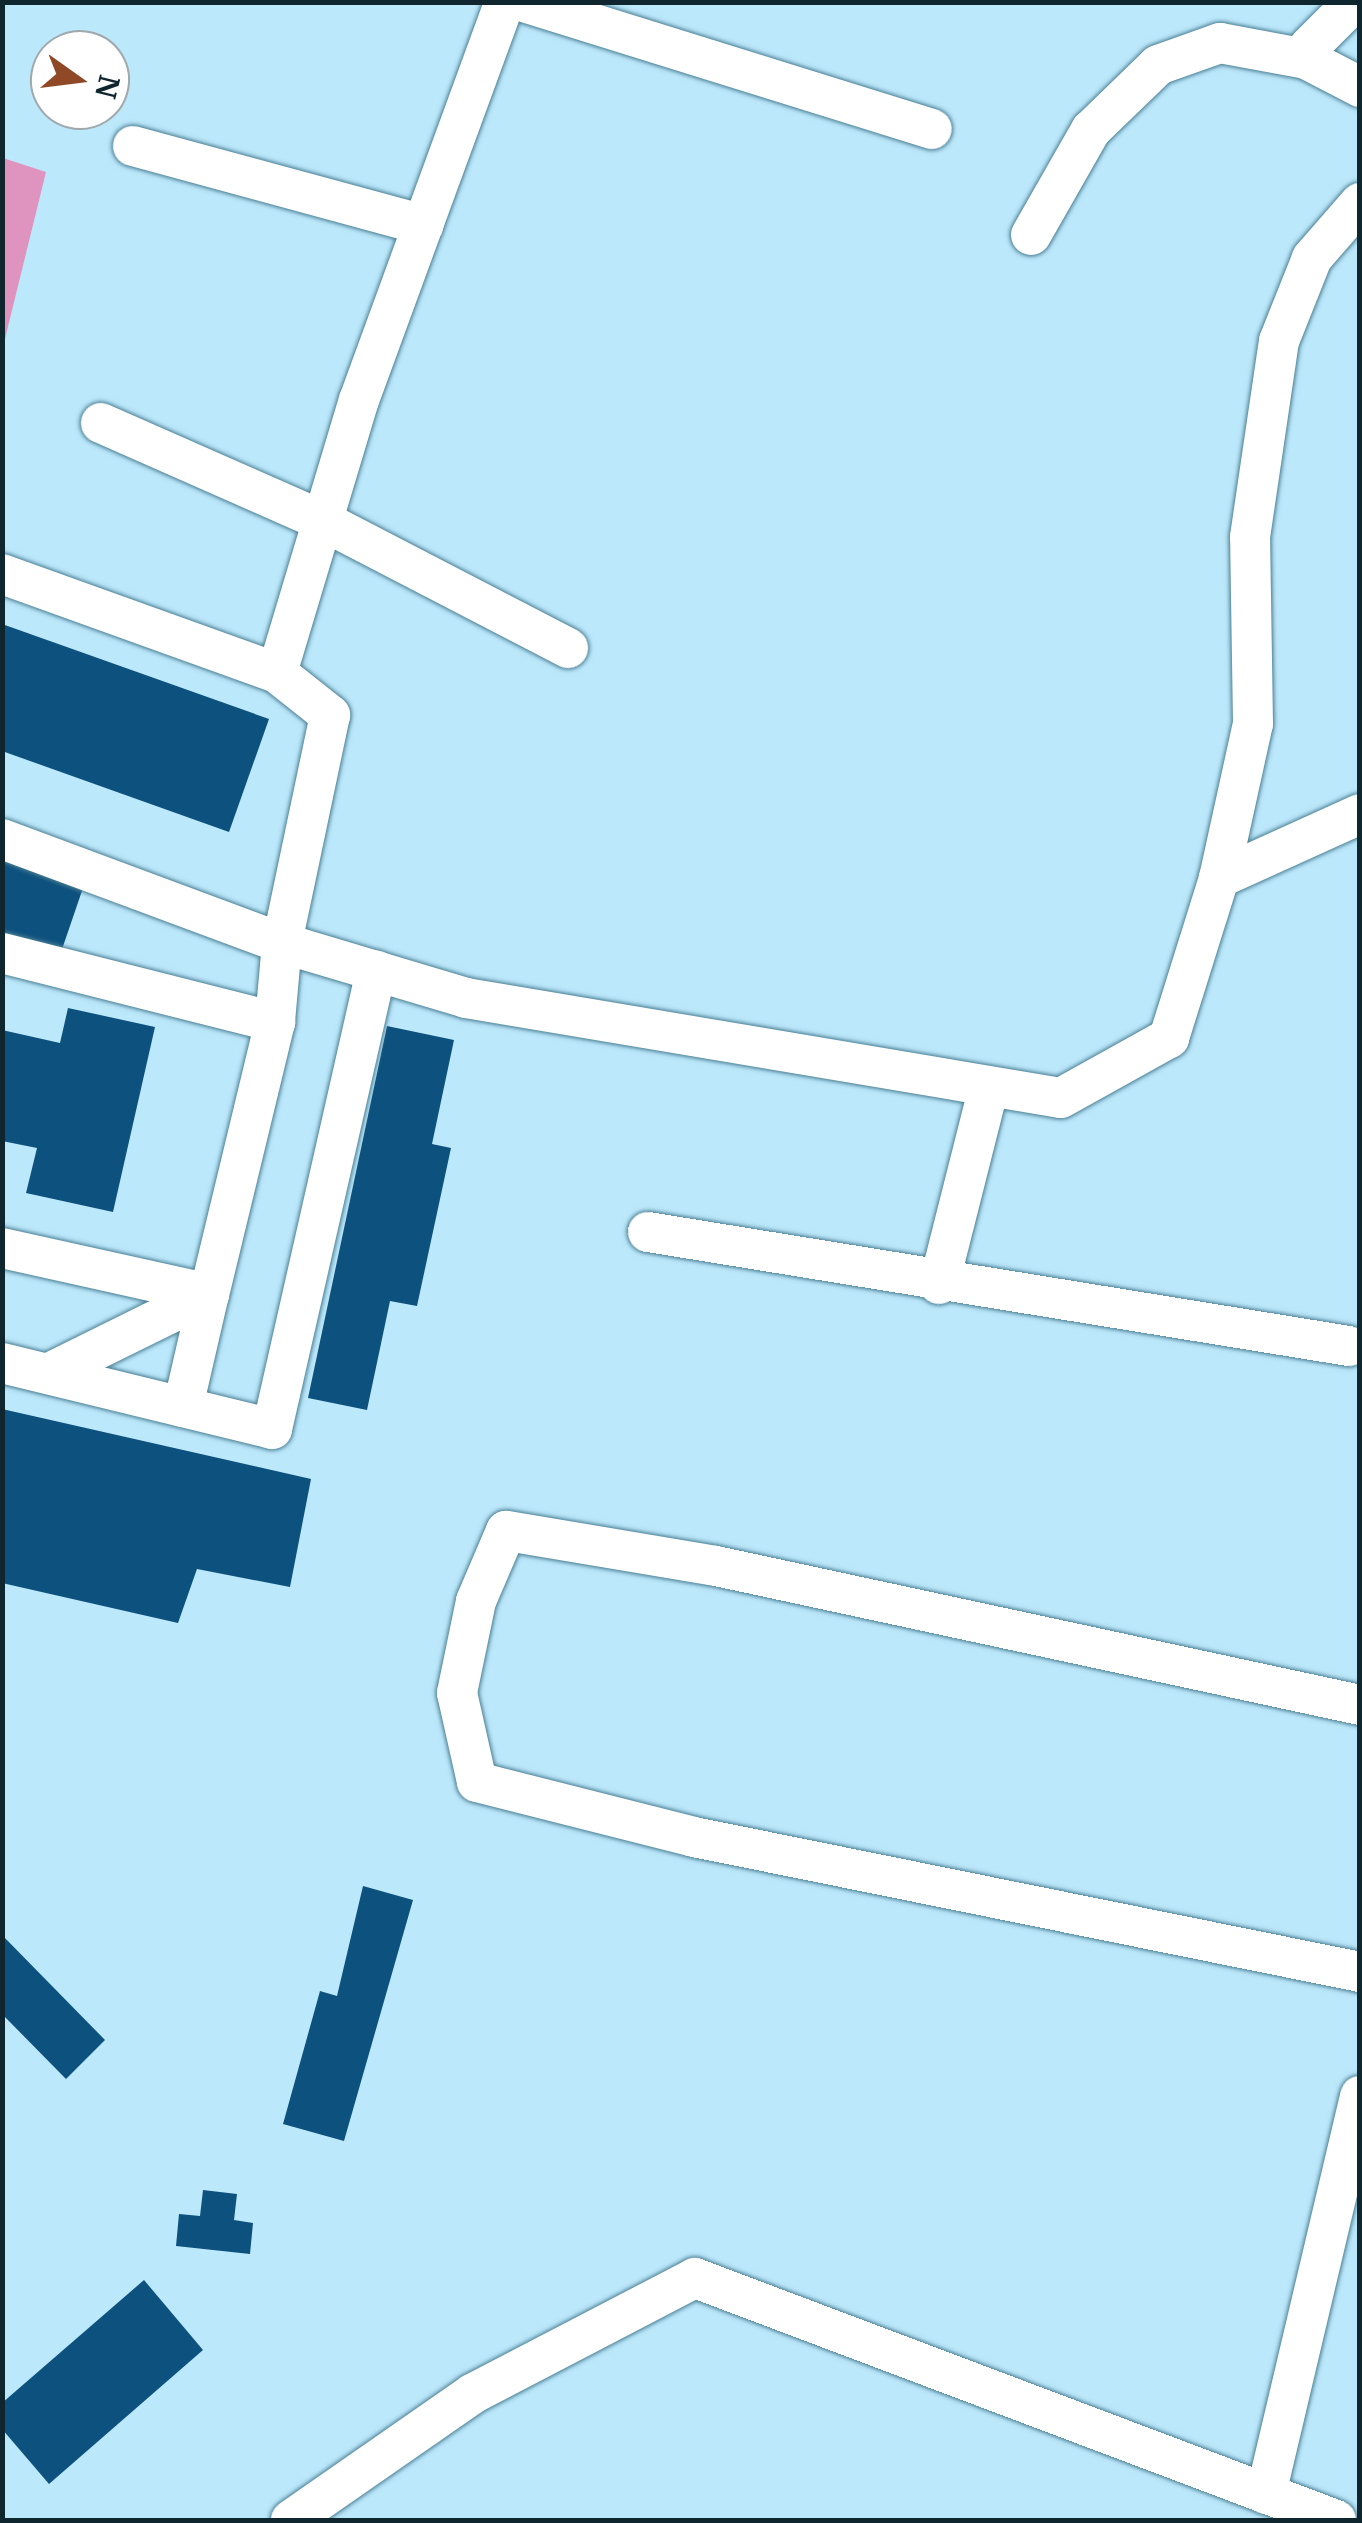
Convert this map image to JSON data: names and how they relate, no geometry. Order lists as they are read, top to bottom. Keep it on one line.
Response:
{"north":"right"}
